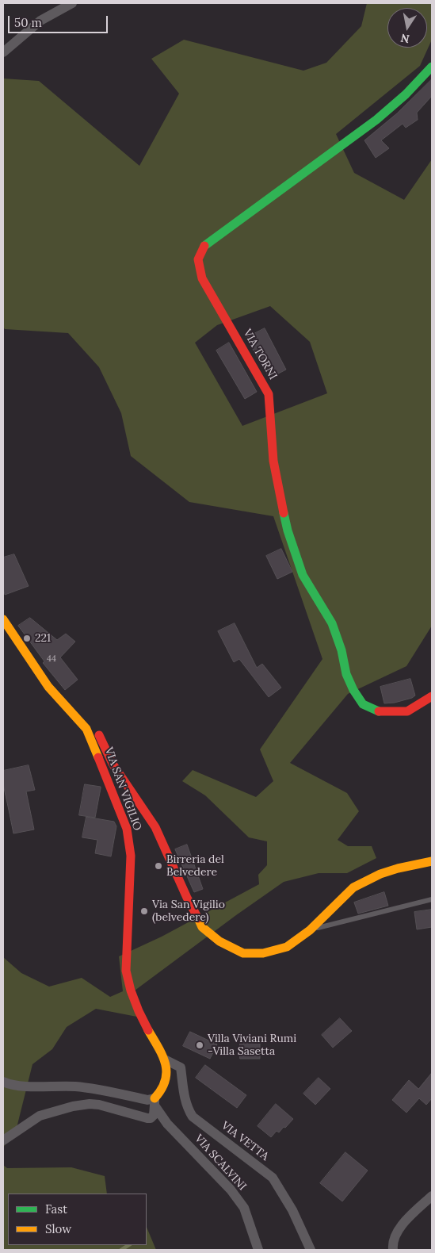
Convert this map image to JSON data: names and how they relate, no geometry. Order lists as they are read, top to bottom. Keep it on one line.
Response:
{"streets":{"street":["VIA TORNI","VIA SAN VIGILIO","VIA VETTA","VIA SCALVINI"]},"crossings":[["VIA SAN VIGILIO","VIA VETTA"]],"places":["221","Birreria del Belvedere","Via San Vigilio (belvedere)","Villa Viviani Rumi -Villa Sasetta"],"house_numbers":["44"],"legend":["Fast","Slow"],"scale_bar":"50 m","north":"bottom"}
